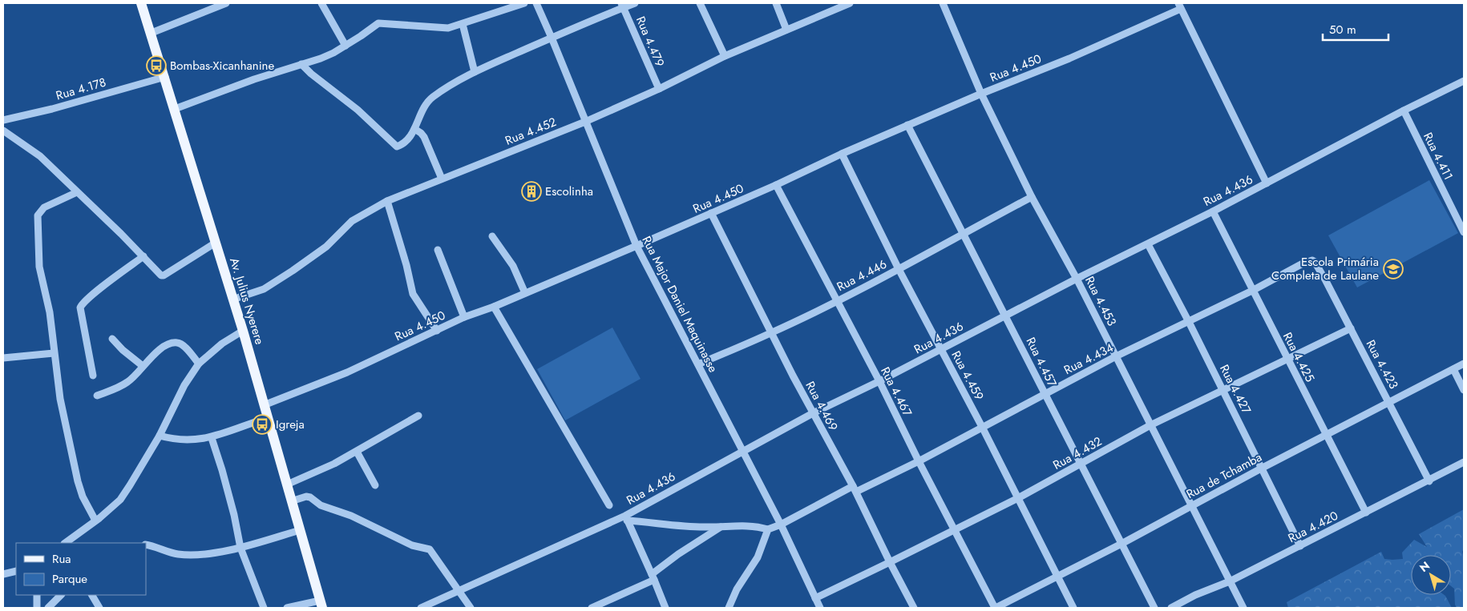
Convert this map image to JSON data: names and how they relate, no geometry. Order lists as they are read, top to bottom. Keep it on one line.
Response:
{"streets":{"main road":["Av. Julius Nyerere"],"street":["Rua 4.479","Rua 4.450","Rua 4.178","Rua 4.452","Rua 4.411","Rua 4.436","Rua 4.446","Rua 4.453","Rua Major Daniel Maquinasse","Rua 4.425","Rua 4.434","Rua 4.457","Rua 4.423","Rua 4.459","Rua 4.427","Rua 4.467","Rua 4.469","Rua 4.432","Rua de Tchamba","Rua 4.420"]},"crossings":[["Rua 4.479","Rua 4.452"],["Rua 4.450","Av. Julius Nyerere"],["Rua 4.450","Rua 4.453"],["Rua 4.450","Rua Major Daniel Maquinasse"],["Rua 4.450","Rua 4.457"],["Rua 4.450","Rua 4.459"],["Rua 4.450","Rua 4.467"],["Rua 4.450","Rua 4.469"],["Rua 4.178","Av. Julius Nyerere"],["Rua 4.452","Av. Julius Nyerere"],["Rua 4.452","Rua Major Daniel Maquinasse"],["Rua 4.411","Rua 4.436"],["Rua 4.436","Rua 4.453"],["Rua 4.436","Rua Major Daniel Maquinasse"],["Rua 4.436","Rua 4.425"],["Rua 4.436","Rua 4.457"],["Rua 4.436","Rua 4.459"],["Rua 4.436","Rua 4.427"],["Rua 4.436","Rua 4.467"],["Rua 4.436","Rua 4.469"],["Rua 4.446","Rua 4.453"],["Rua 4.446","Rua Major Daniel Maquinasse"],["Rua 4.446","Rua 4.457"],["Rua 4.446","Rua 4.459"],["Rua 4.446","Rua 4.467"],["Rua 4.446","Rua 4.469"],["Rua 4.453","Rua 4.434"],["Rua 4.453","Rua 4.432"],["Rua 4.453","Rua de Tchamba"],["Rua 4.453","Rua 4.420"],["Rua Major Daniel Maquinasse","Rua 4.434"],["Rua Major Daniel Maquinasse","Rua 4.432"],["Rua 4.425","Rua 4.434"],["Rua 4.425","Rua 4.432"],["Rua 4.425","Rua de Tchamba"],["Rua 4.425","Rua 4.420"],["Rua 4.434","Rua 4.457"],["Rua 4.434","Rua 4.423"],["Rua 4.434","Rua 4.459"],["Rua 4.434","Rua 4.427"],["Rua 4.434","Rua 4.467"],["Rua 4.434","Rua 4.469"],["Rua 4.457","Rua 4.432"],["Rua 4.457","Rua de Tchamba"],["Rua 4.423","Rua 4.432"],["Rua 4.423","Rua de Tchamba"],["Rua 4.423","Rua 4.420"],["Rua 4.459","Rua 4.432"],["Rua 4.459","Rua de Tchamba"],["Rua 4.427","Rua 4.432"],["Rua 4.427","Rua de Tchamba"],["Rua 4.427","Rua 4.420"],["Rua 4.467","Rua 4.432"],["Rua 4.467","Rua de Tchamba"],["Rua 4.469","Rua 4.432"]],"places":{"bus stop":["Bombas-Xicanhanine","Igreja"],"building":["Escolinha"],"school or university":["Escola Primária Completa de Laulane"]},"legend":["Rua","Parque"],"scale_bar":"50 m","north":"top left"}
